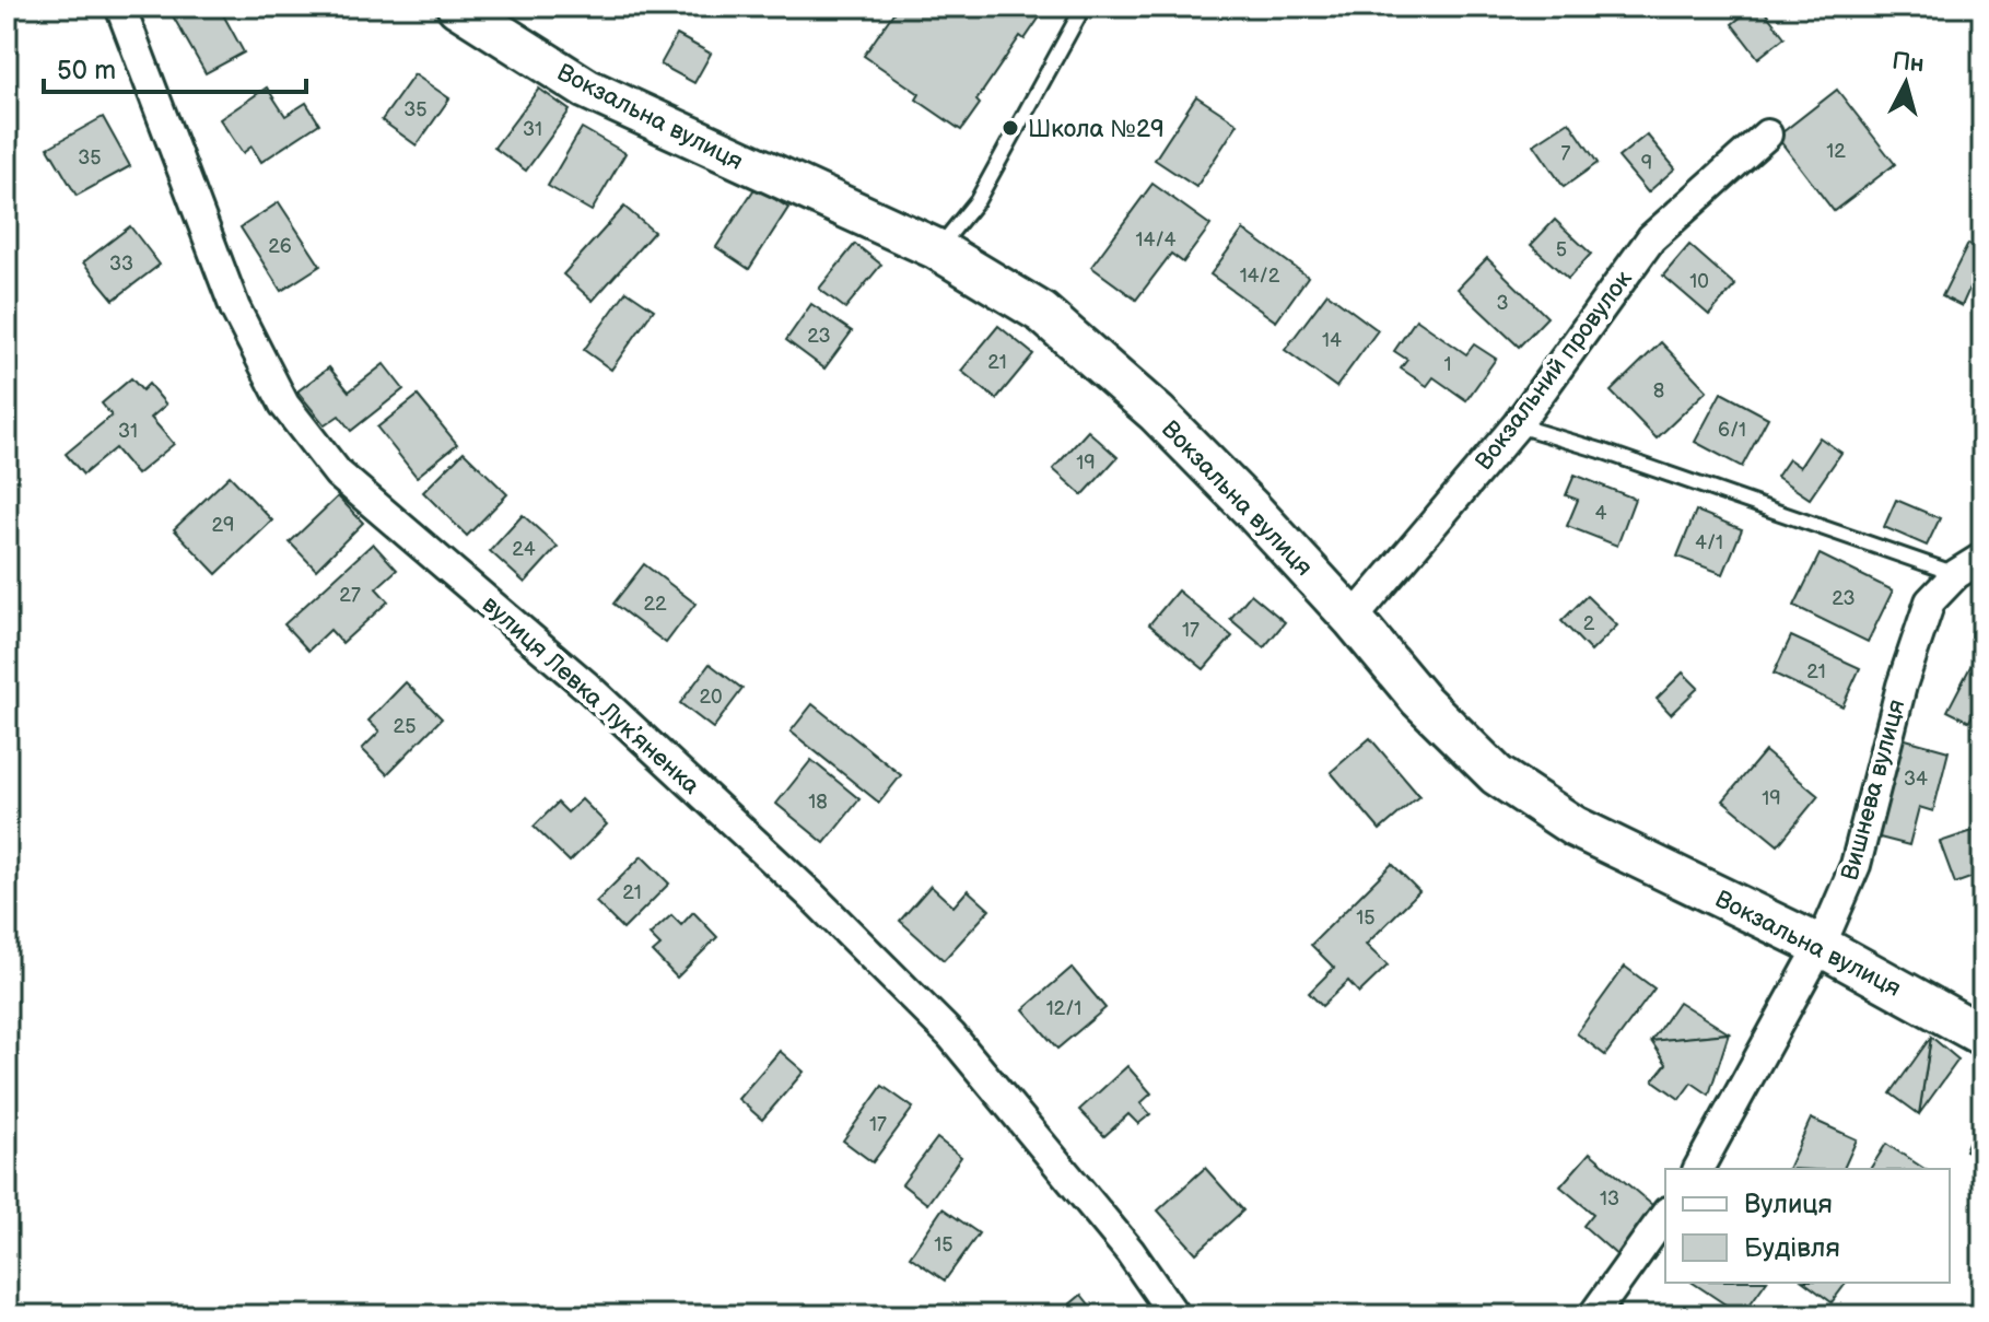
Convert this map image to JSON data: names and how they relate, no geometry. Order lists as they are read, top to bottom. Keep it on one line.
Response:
{"streets":{"street":["Вокзальна вулиця","Вокзальний провулок","вулиця Левка Лукʼяненка","Вишнева вулиця"]},"crossings":[["Вокзальна вулиця","Вокзальний провулок"],["Вокзальна вулиця","Вишнева вулиця"]],"places":["Школа №29"],"house_numbers":["35","31","12","7","35","9","14/4","26","5","33","14/2","10","3","23","14","21","1","8","6/1","31","19","4","29","4/1","24","27","23","22","2","17","21","20","25","34","19","18","21","15","12/1","17","13","15"],"legend":["Вулиця","Будівля"],"scale_bar":"50 m","north":"top"}
